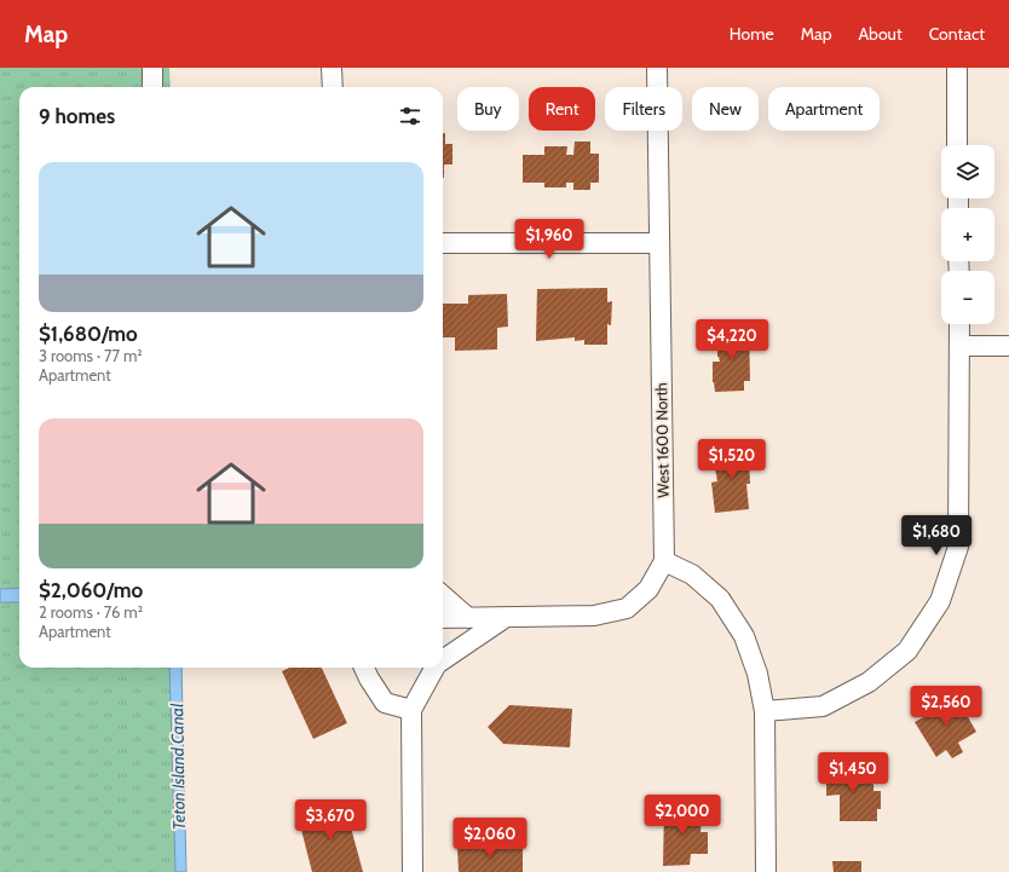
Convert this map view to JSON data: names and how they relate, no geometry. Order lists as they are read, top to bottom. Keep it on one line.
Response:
{"streets":{"street":["West 1600 North"]},"water":["Teton Island Canal"],"page":{"header":"Map","nav":["Home","Map","About","Contact"],"chip":["Buy","Rent","Filters","New","Apartment"],"heading":"9 homes","map_buttons":["+","−"],"list":[{"name":"$1,680/mo","note":"3 rooms · 77 m² · Apartment"},{"name":"$2,060/mo","note":"2 rooms · 76 m² · Apartment"}],"price":["$1,960","$4,220","$1,520","$1,680","$2,560","$1,450","$2,000","$3,670","$2,060"]}}
